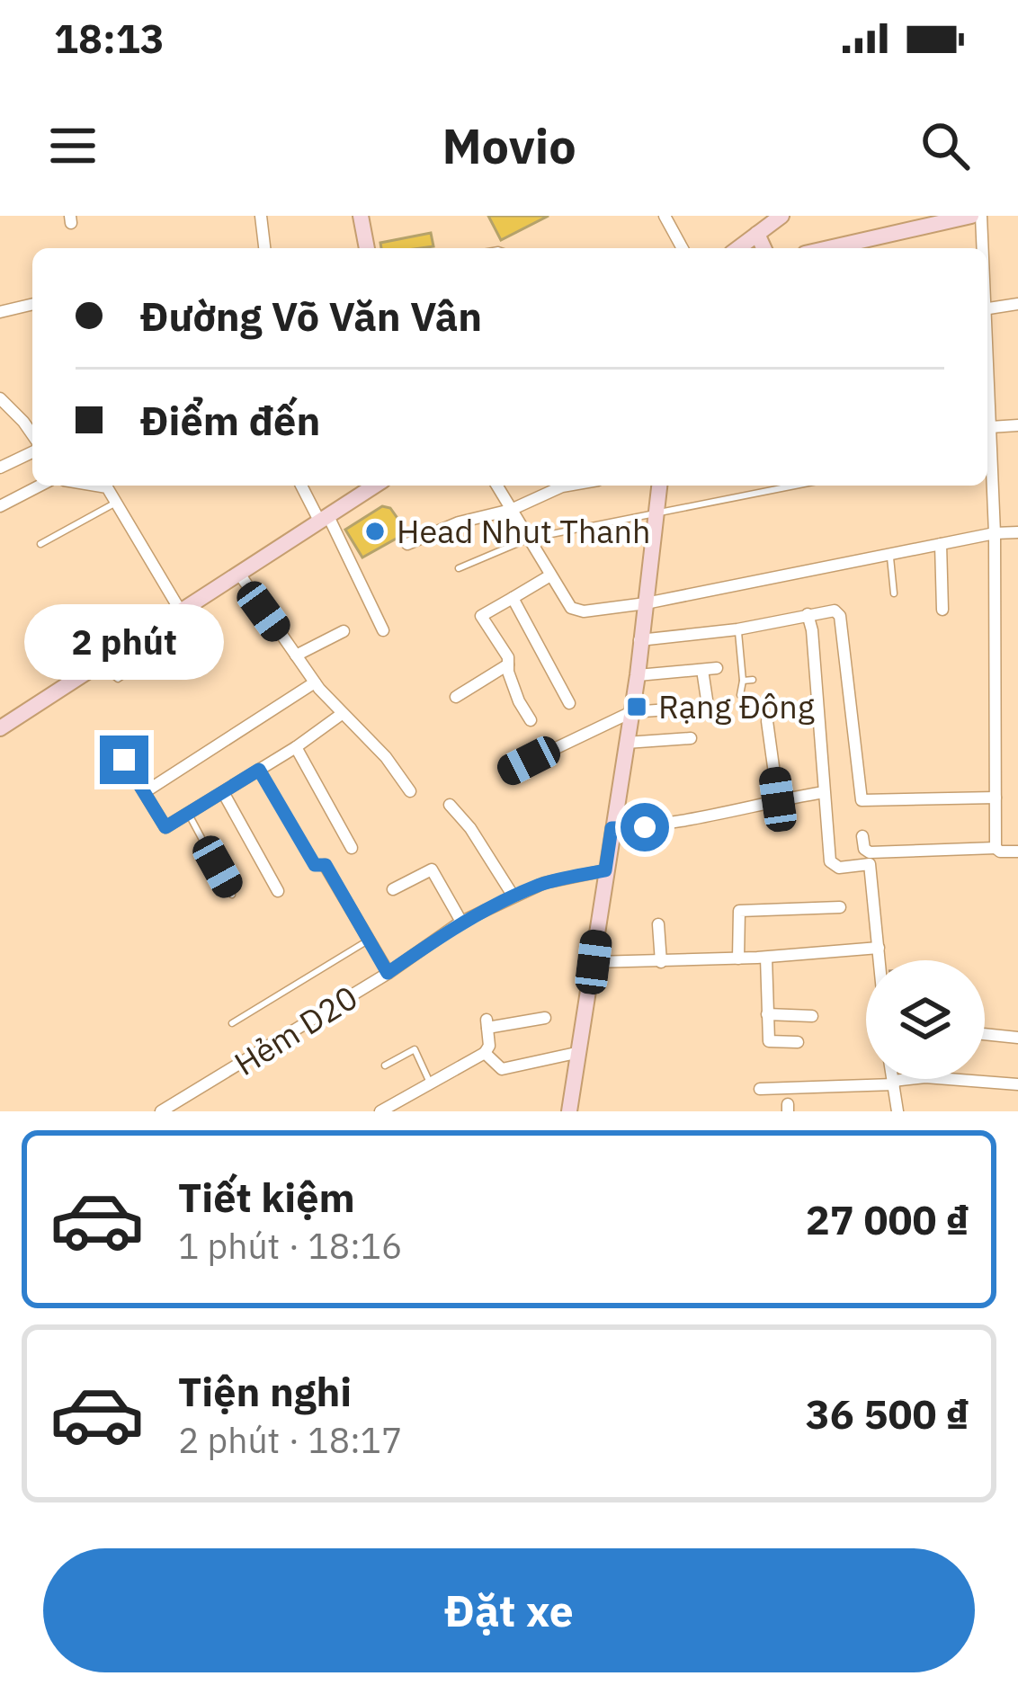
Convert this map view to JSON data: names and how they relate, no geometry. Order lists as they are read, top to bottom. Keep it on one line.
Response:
{"streets":{"street":["Hẻm D20"]},"places":{"other":["Head Nhut Thanh"],"transit":["Rạng Đông"]},"page":{"status":"18:13","header":"Movio","banner":["Đường Võ Văn Vân","Điểm đến"],"bubble":"2 phút","list":[{"name":"Tiết kiệm","note":"1 phút · 18:16","value":"27 000 ₫"},{"name":"Tiện nghi","note":"2 phút · 18:17","value":"36 500 ₫"}],"buttons":"Đặt xe"}}
